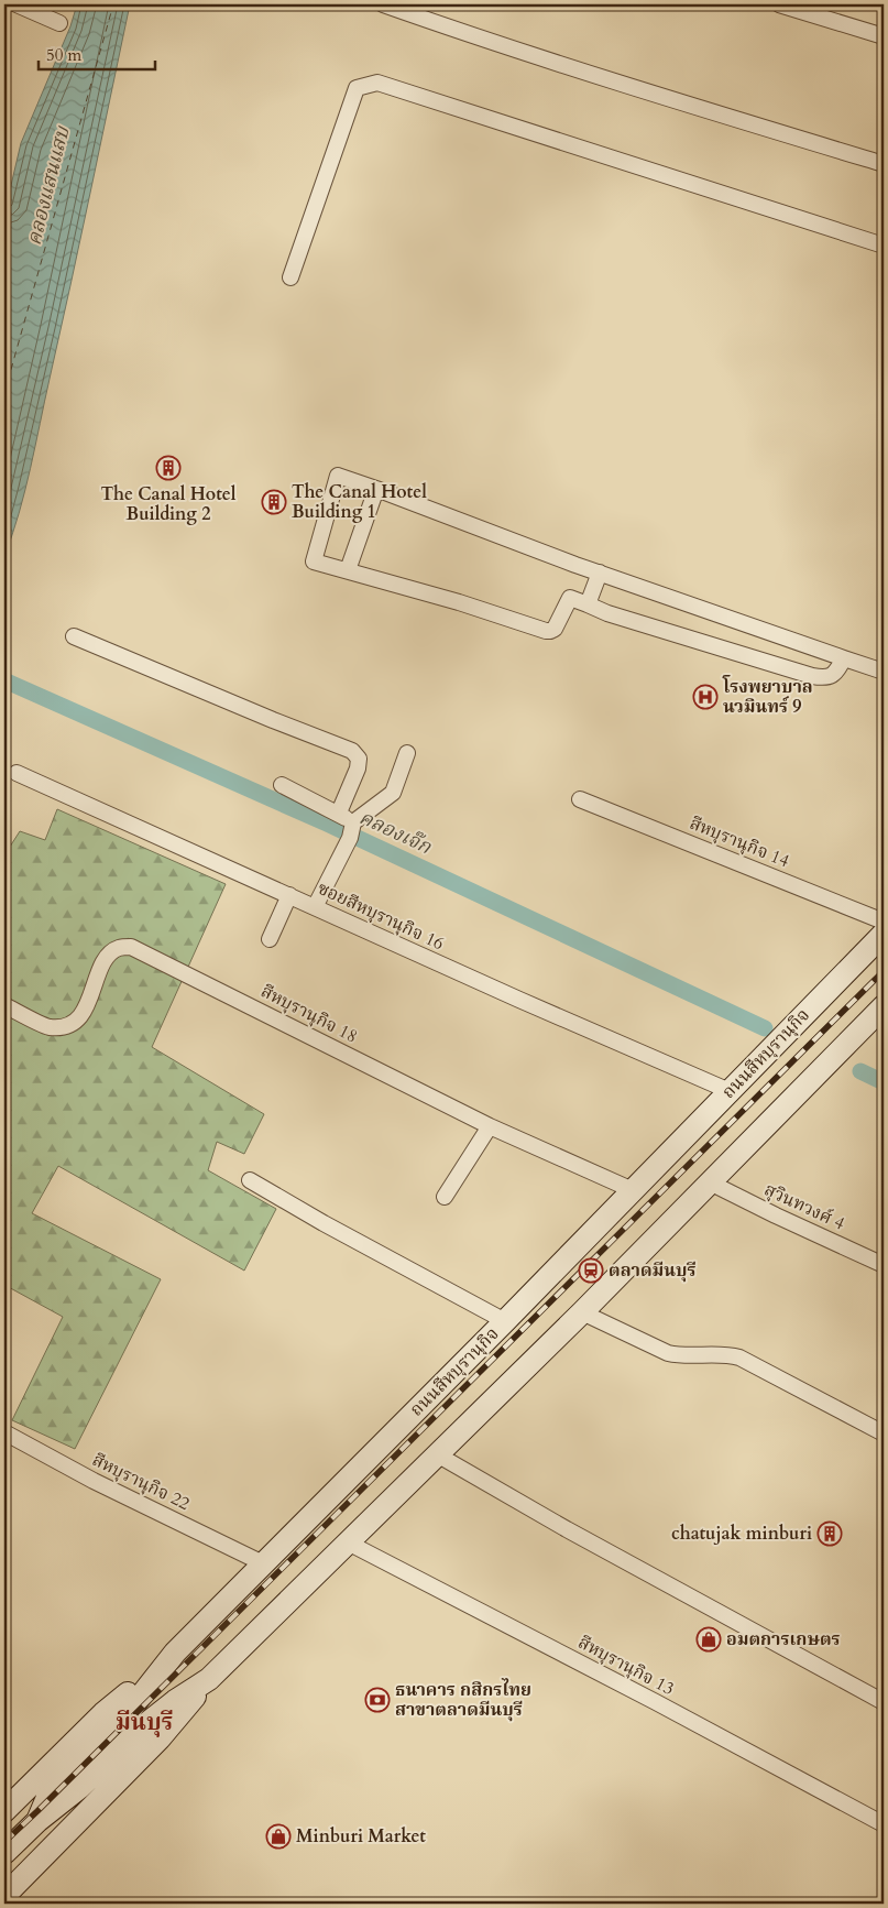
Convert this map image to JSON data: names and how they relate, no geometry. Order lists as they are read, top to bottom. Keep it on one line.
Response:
{"streets":{"main road":["ถนนสีหบุรานุกิจ"],"street":["สีหบุรานุกิจ 14","ซอยสีหบุรานุกิจ 16","สีหบุรานุกิจ 18","สุวินทวงศ์ 4","สีหบุรานุกิจ 22","สีหบุรานุกิจ 13"]},"crossings":[["ซอยสีหบุรานุกิจ 16","ถนนสีหบุรานุกิจ"],["สีหบุรานุกิจ 18","ถนนสีหบุรานุกิจ"],["ถนนสีหบุรานุกิจ","สุวินทวงศ์ 4"],["ถนนสีหบุรานุกิจ","สีหบุรานุกิจ 22"],["ถนนสีหบุรานุกิจ","สีหบุรานุกิจ 13"]],"districts":["มีนบุรี"],"water":["คลองแสนแสบ","คลองเจ๊ก"],"places":{"building":["The Canal Hotel Building 2","The Canal Hotel Building 1","chatujak minburi"],"hospital":["โรงพยาบาล นวมินทร์ 9"],"station":["ตลาดมีนบุรี"],"shop":["อมตการเกษตร","Minburi Market"],"bank":["ธนาคาร กสิกรไทย สาขาตลาดมีนบุรี"]},"scale_bar":"50 m"}
